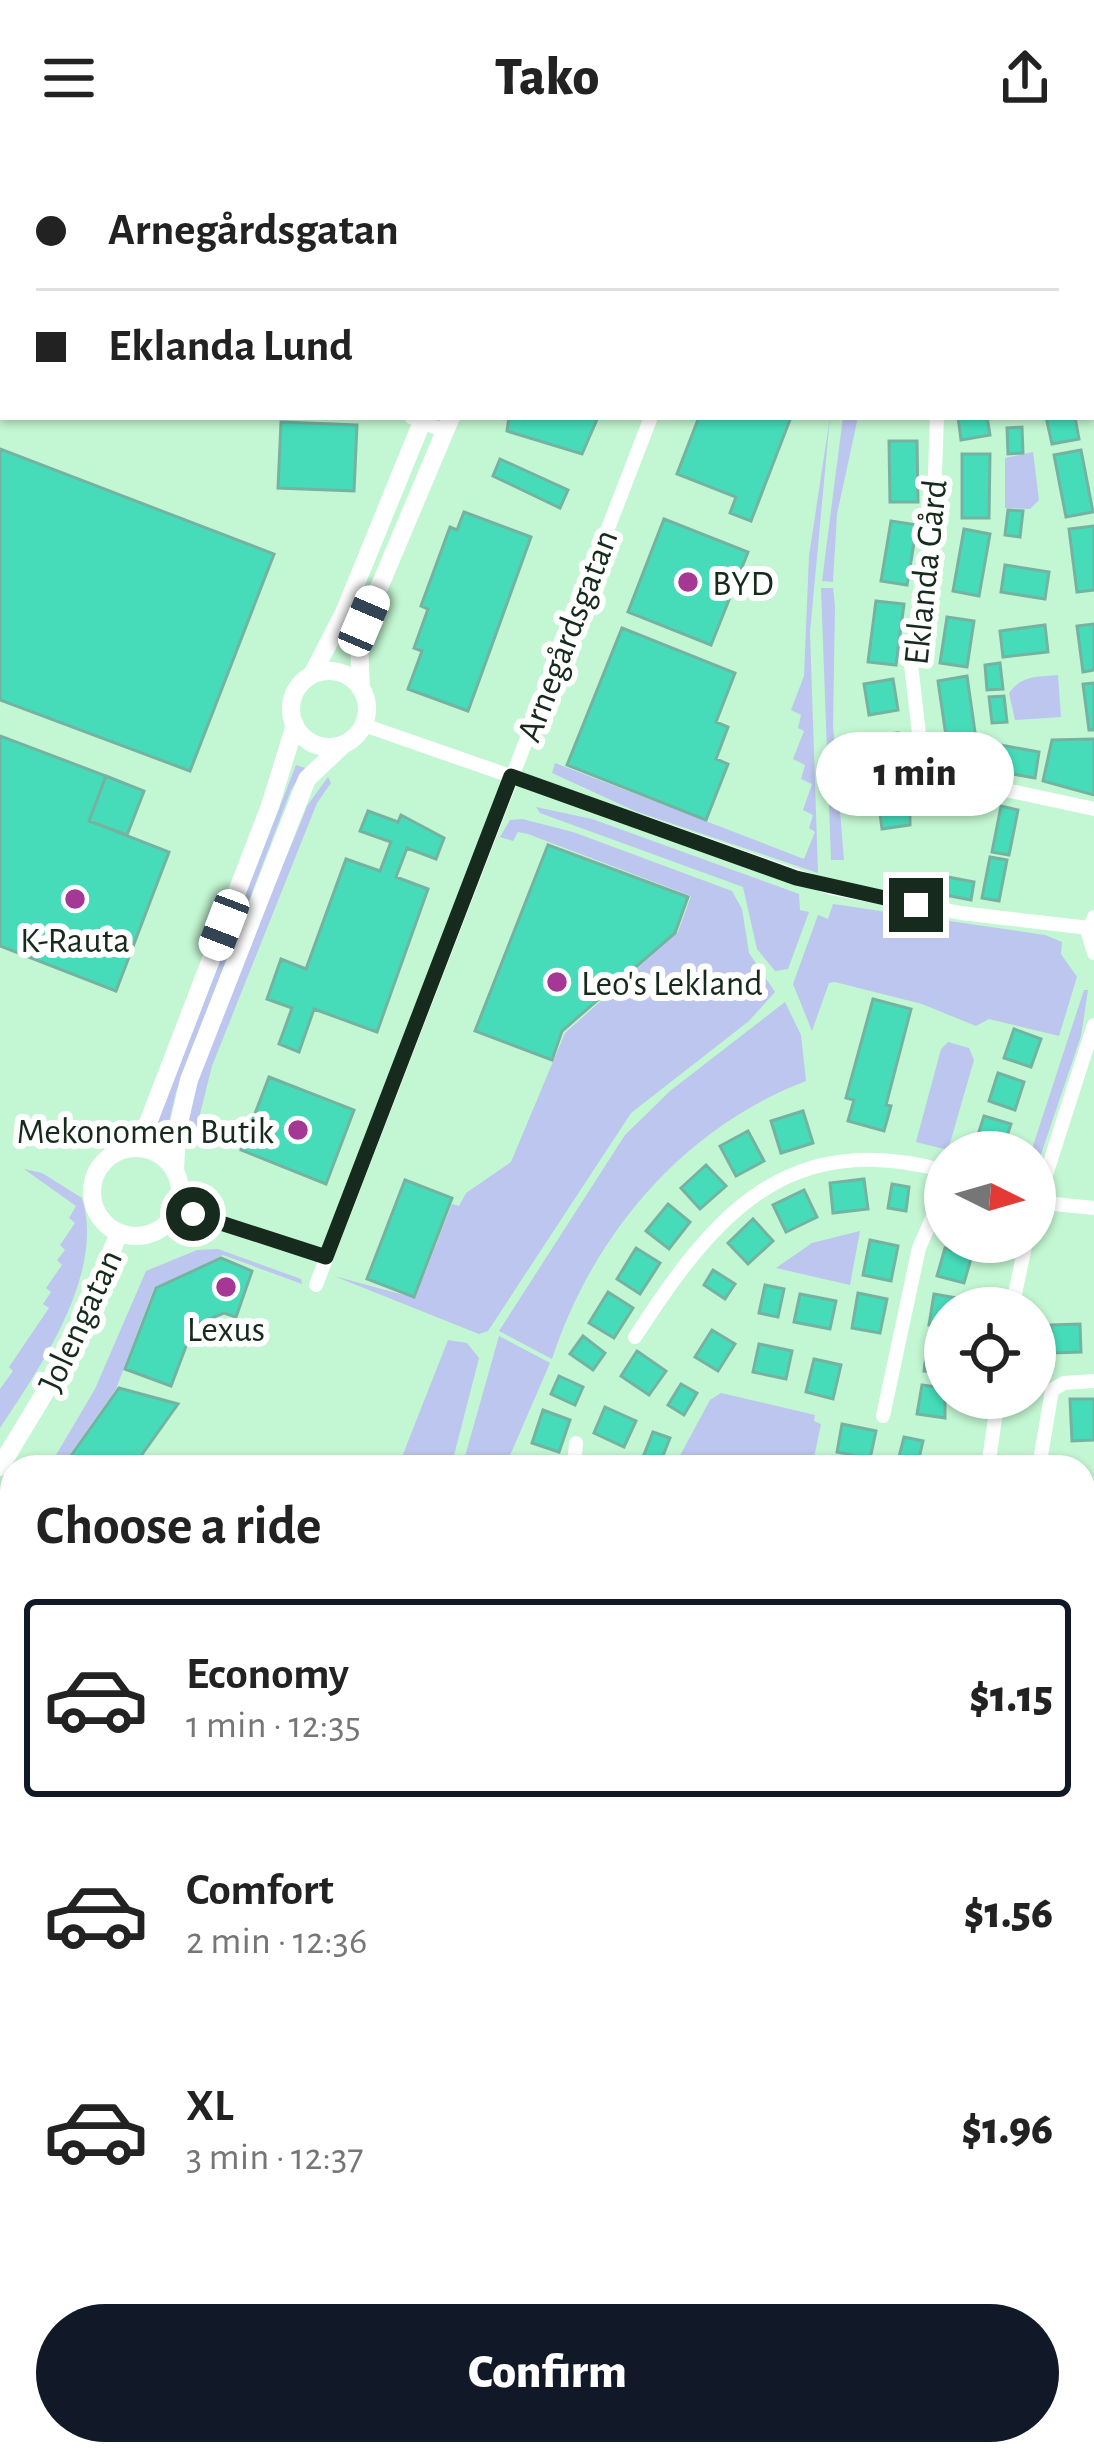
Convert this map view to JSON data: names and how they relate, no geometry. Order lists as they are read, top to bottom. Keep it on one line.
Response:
{"streets":{"street":["Eklanda Gård","Arnegårdsgatan","Jolengatan"]},"places":["BYD","K-Rauta","Leo's Lekland","Mekonomen Butik","Lexus"],"north":"right","page":{"header":"Tako","banner":["Arnegårdsgatan","Eklanda Lund"],"bubble":"1 min","heading":"Choose a ride","list":[{"name":"Economy","note":"1 min · 12:35","value":"$1.15"},{"name":"Comfort","note":"2 min · 12:36","value":"$1.56"},{"name":"XL","note":"3 min · 12:37","value":"$1.96"}],"buttons":"Confirm"}}
